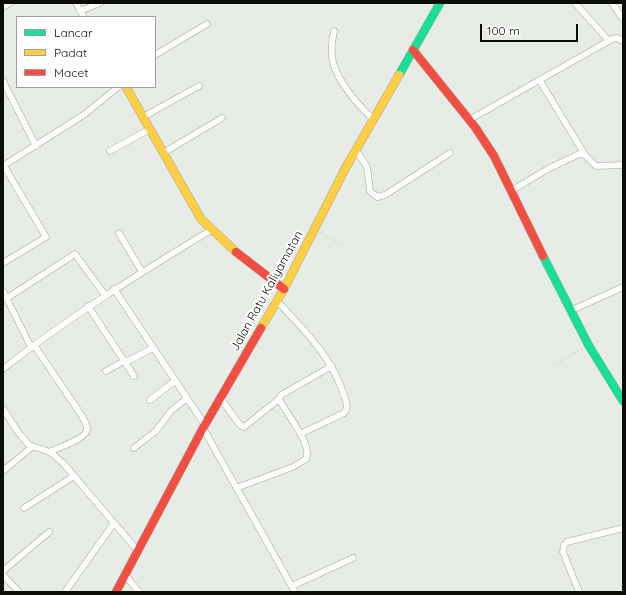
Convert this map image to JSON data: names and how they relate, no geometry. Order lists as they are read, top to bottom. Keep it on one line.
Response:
{"streets":{"main road":["Jalan Ratu Kaliyamatan"]},"legend":["Lancar","Padat","Macet"],"scale_bar":"100 m"}
